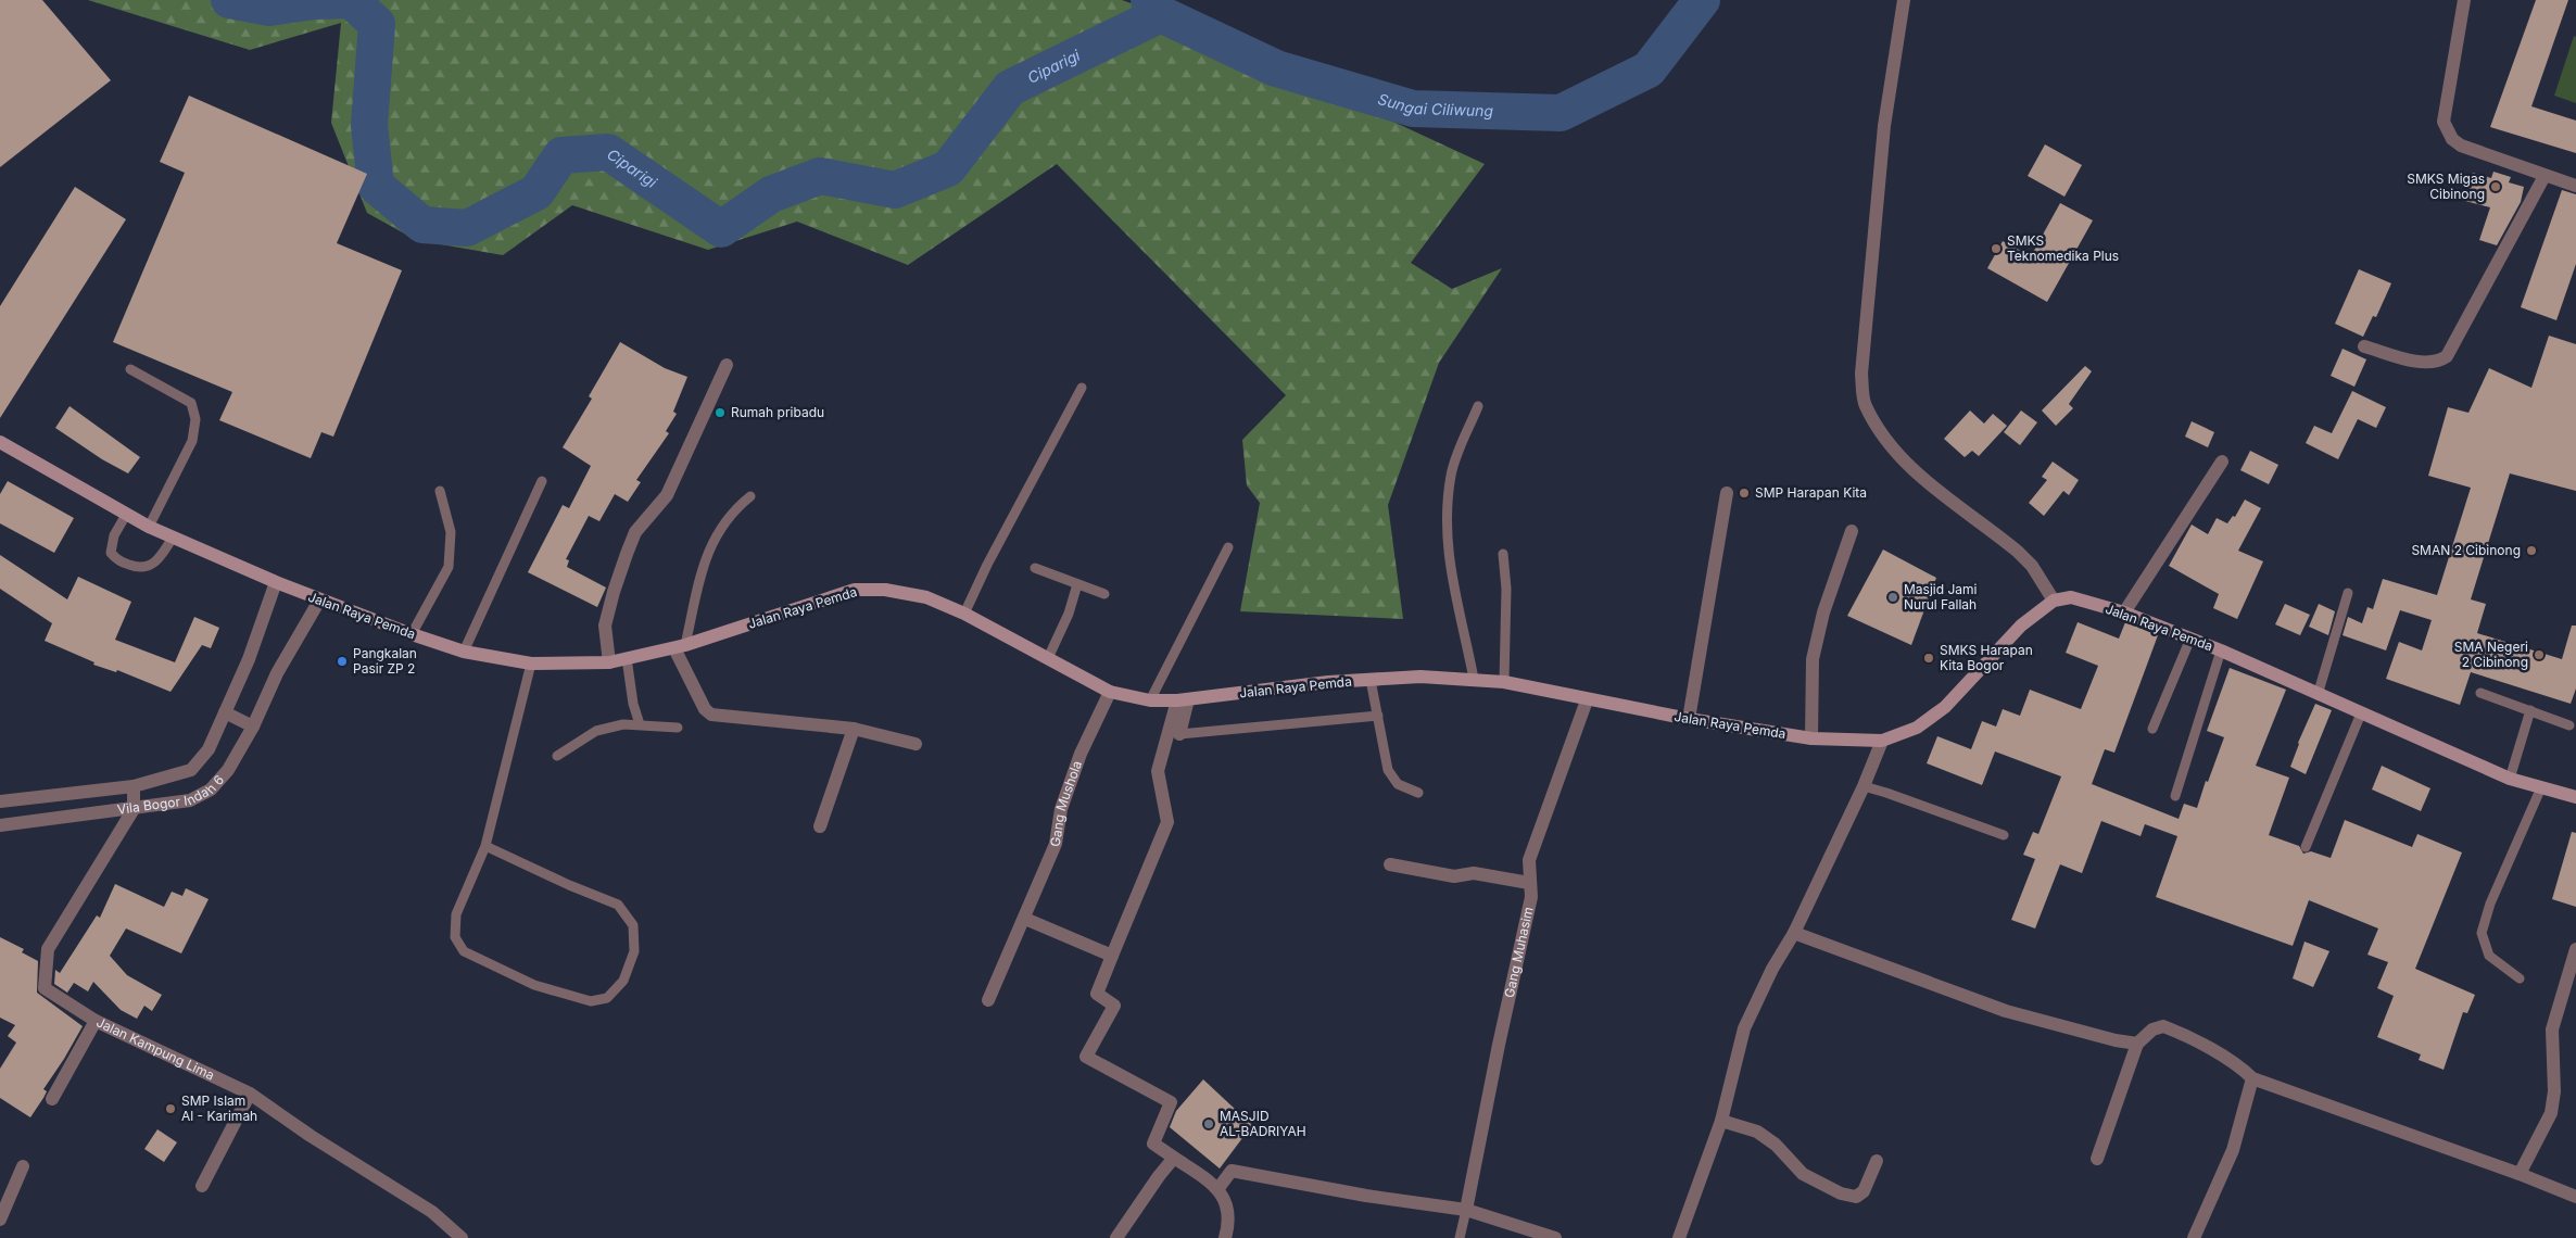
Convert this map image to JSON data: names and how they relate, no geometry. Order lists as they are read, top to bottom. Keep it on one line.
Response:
{"streets":{"main road":["Jalan Raya Pemda"],"street":["Vila Bogor Indah 6","Gang Mushola","Gang Muhasim","Jalan Kampung Lima"]},"crossings":[["Jalan Raya Pemda","Vila Bogor Indah 6"],["Jalan Raya Pemda","Gang Mushola"],["Jalan Raya Pemda","Gang Muhasim"],["Vila Bogor Indah 6","Jalan Kampung Lima"]],"water":["Ciparigi","Sungai Ciliwung"],"places":["SMKS Migas Cibinong","SMKS Teknomedika Plus","Rumah pribadu","SMP Harapan Kita","SMAN 2 Cibinong","Masjid Jami Nurul Fallah","SMA Negeri 2 Cibinong","SMKS Harapan Kita Bogor","Pangkalan Pasir ZP 2","SMP Islam Al - Karimah","MASJID AL-BADRIYAH"]}
